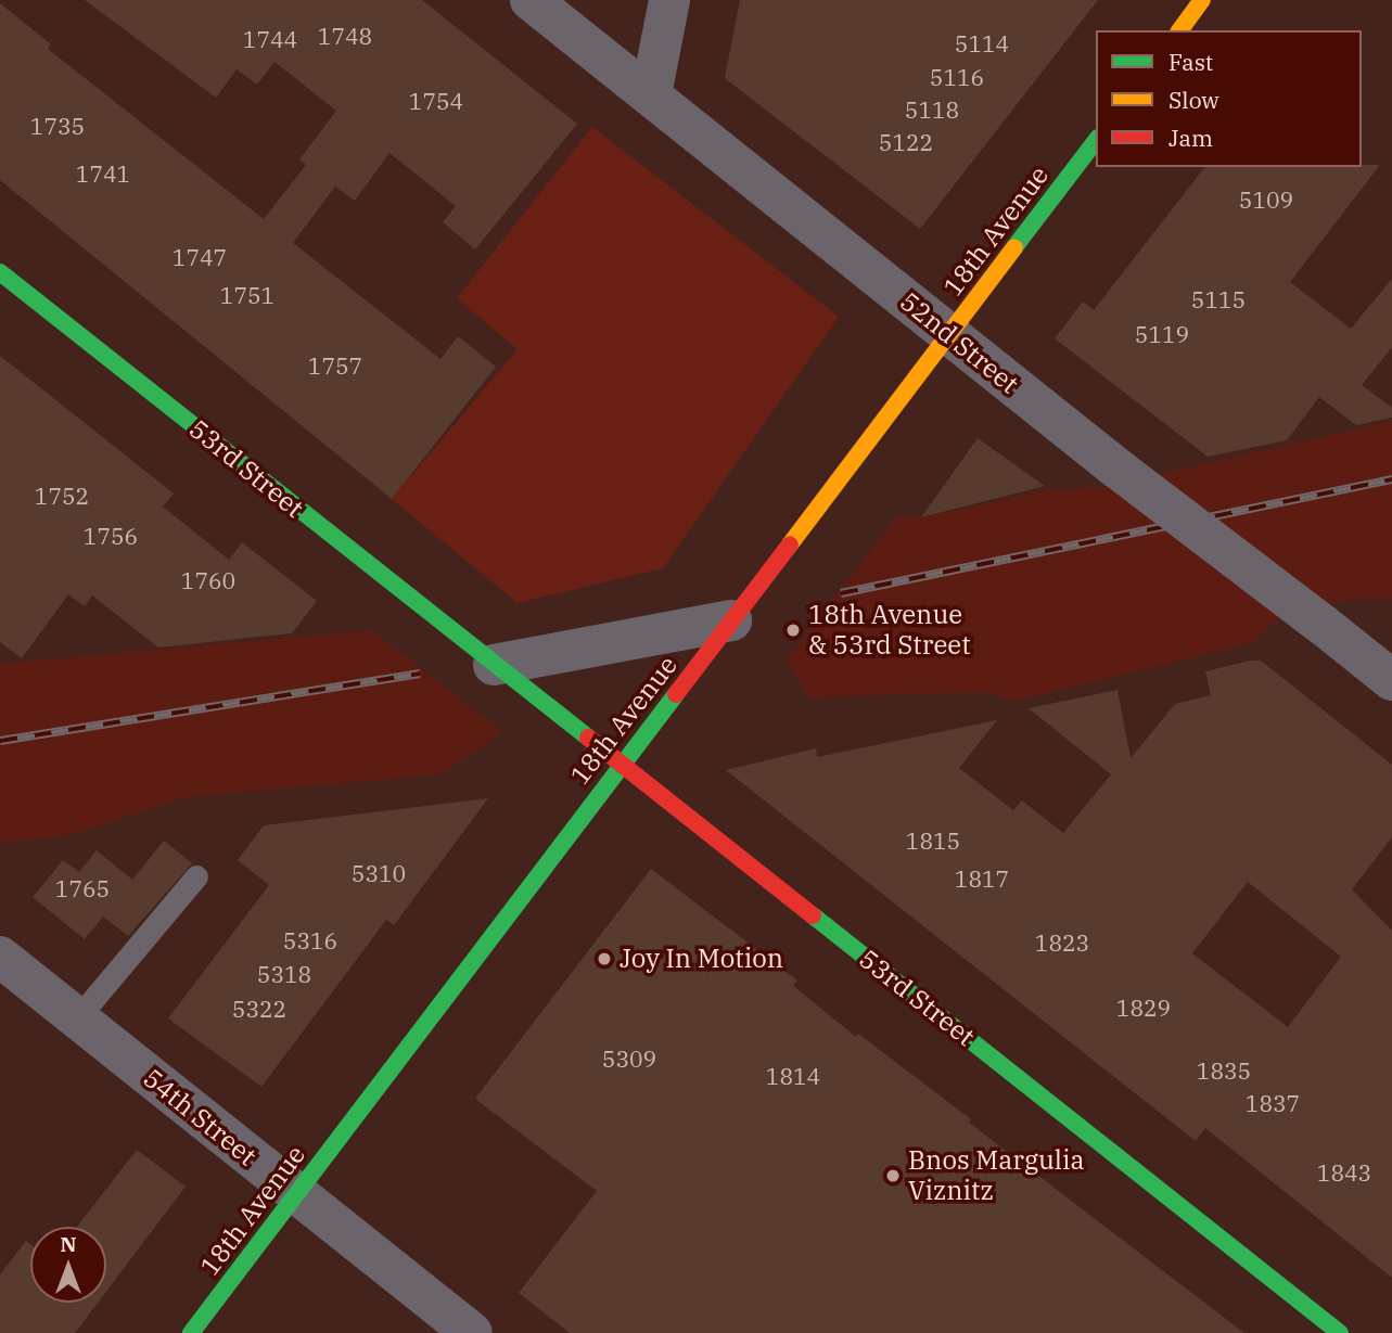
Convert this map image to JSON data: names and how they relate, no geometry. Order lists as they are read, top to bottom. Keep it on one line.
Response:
{"streets":{"street":["18th Avenue","52nd Street","53rd Street","54th Street"]},"crossings":[["18th Avenue","52nd Street"],["18th Avenue","53rd Street"],["18th Avenue","54th Street"]],"places":["18th Avenue & 53rd Street","Joy In Motion","Bnos Margulia Viznitz"],"house_numbers":["1748","1744","5114","5116","1754","5118","1735","5122","1741","5109","1747","1751","5115","5119","1757","1752","1756","1760","1815","5310","1817","1765","5316","1823","5318","1829","5322","5309","1835","1814","1837","1843"],"legend":["Fast","Slow","Jam"],"north":"top"}
